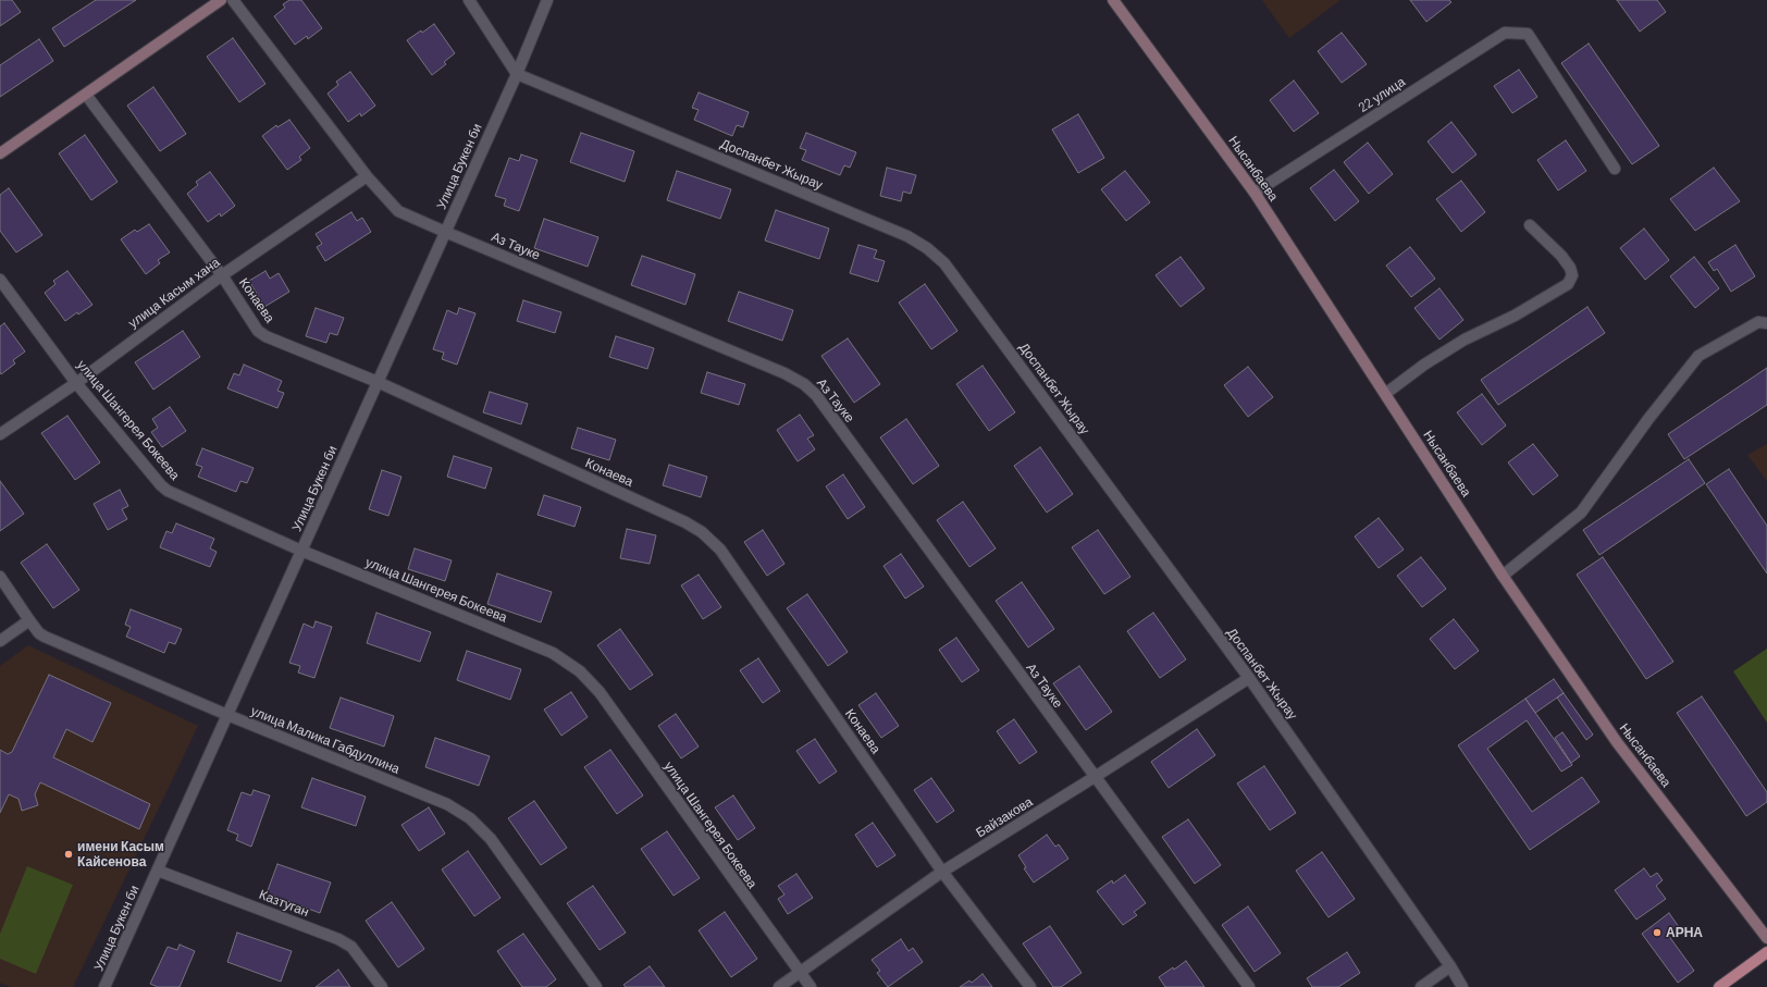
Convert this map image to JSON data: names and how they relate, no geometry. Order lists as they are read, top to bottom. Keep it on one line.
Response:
{"streets":{"street":["22 улица","Доспанбет Жырау","Улица Букен би","Нысанбаева","Аз Тауке","улица Касым хана","Конаева","улица Шангерея Бокеева","улица Малика Габдуллина","Байзакова","Казтуган"]},"crossings":[["22 улица","Нысанбаева"],["Доспанбет Жырау","Улица Букен би"],["Доспанбет Жырау","Байзакова"],["Улица Букен би","Аз Тауке"],["Улица Букен би","Конаева"],["Улица Букен би","улица Шангерея Бокеева"],["Улица Букен би","улица Малика Габдуллина"],["Улица Букен би","Казтуган"],["Аз Тауке","улица Касым хана"],["Аз Тауке","Байзакова"],["улица Касым хана","Конаева"],["улица Касым хана","улица Шангерея Бокеева"],["Конаева","Байзакова"],["улица Шангерея Бокеева","Байзакова"]],"places":["имени Касым Кайсенова","АРНА"]}
